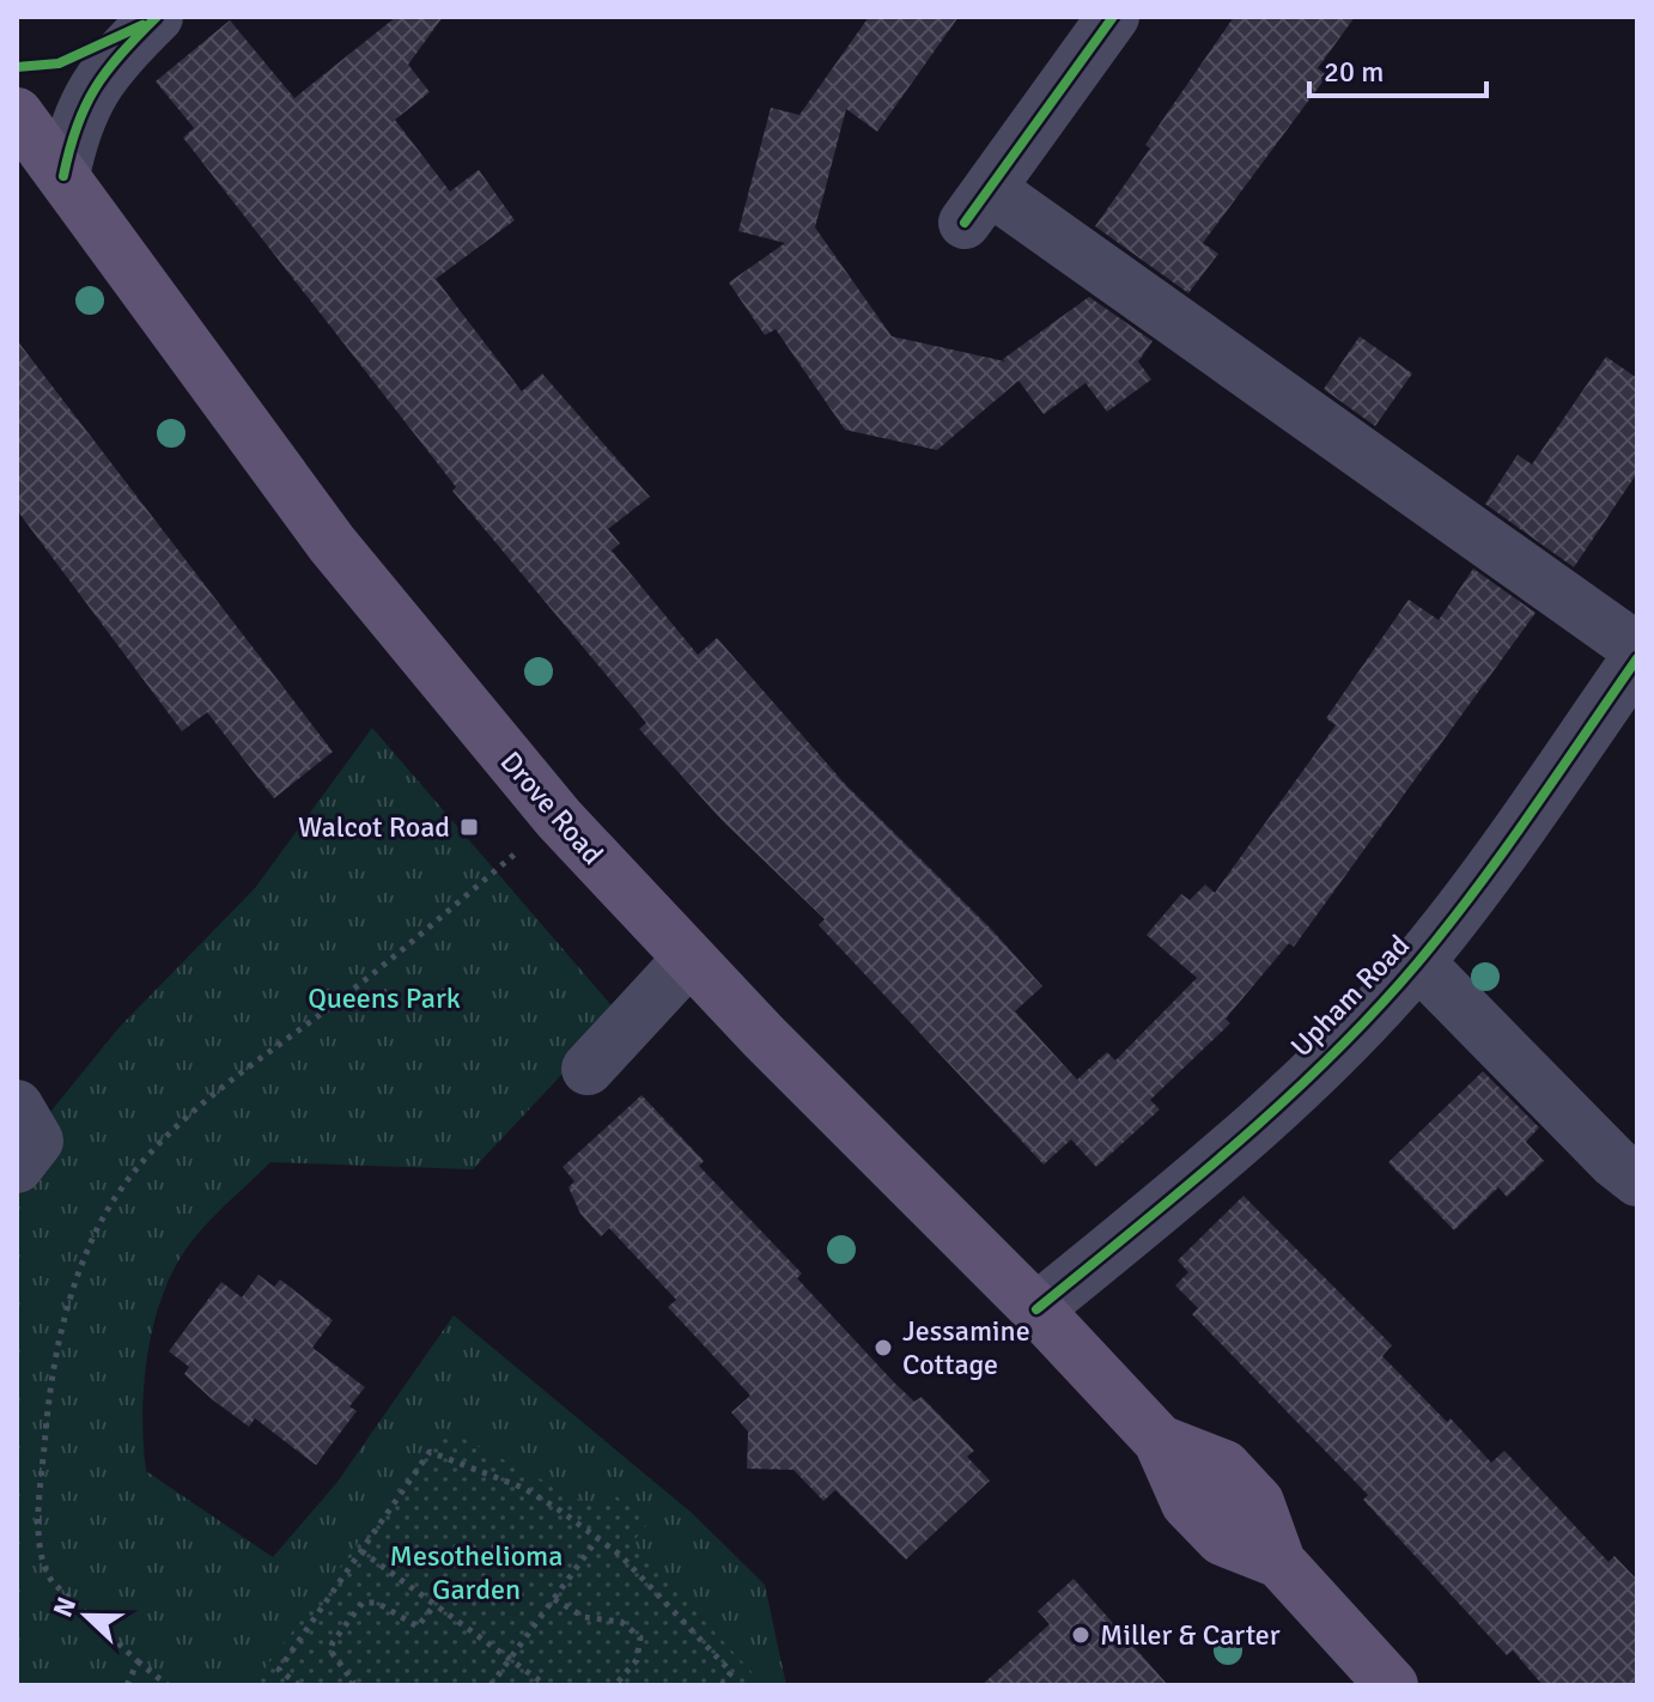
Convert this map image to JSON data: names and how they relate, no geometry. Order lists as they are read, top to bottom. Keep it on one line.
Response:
{"streets":{"main road":["Drove Road"],"street":["Upham Road"]},"crossings":[["Drove Road","Upham Road"]],"parks":["Queens Park","Mesothelioma Garden"],"places":{"transit":["Walcot Road"],"other":["Jessamine Cottage","Miller & Carter"]},"scale_bar":"20 m","north":"left"}
